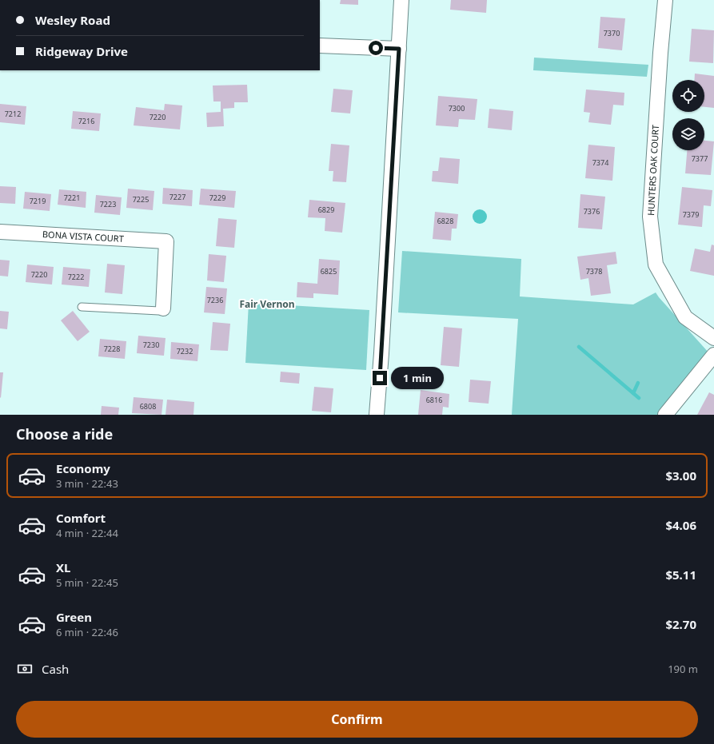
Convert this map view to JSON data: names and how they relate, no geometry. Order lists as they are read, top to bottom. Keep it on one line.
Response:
{"streets":{"street":["HUNTERS OAK COURT","BONA VISTA COURT"]},"districts":["Fair Vernon"],"house_numbers":["7370","7300","7212","7220","7216","7377","7374","7227","7221","7229","7225","7219","7223","6829","7376","7379","6828","6825","7378","7220","7222","7236","7230","7228","7232","6816","6808"],"page":{"banner":["Wesley Road","Ridgeway Drive"],"bubble":"1 min","heading":"Choose a ride","list":[{"name":"Economy","note":"3 min · 22:43","value":"$3.00"},{"name":"Comfort","note":"4 min · 22:44","value":"$4.06"},{"name":"XL","note":"5 min · 22:45","value":"$5.11"},{"name":"Green","note":"6 min · 22:46","value":"$2.70"}],"pay":["Cash","190 m"],"buttons":"Confirm"}}
